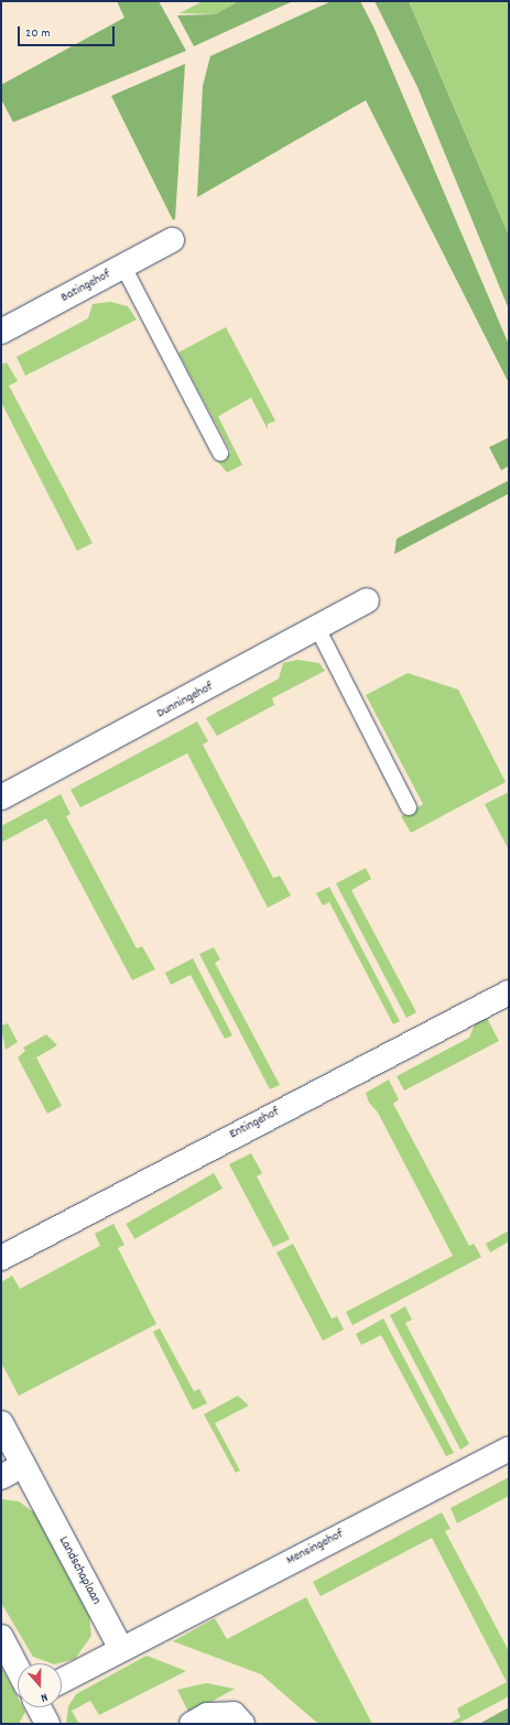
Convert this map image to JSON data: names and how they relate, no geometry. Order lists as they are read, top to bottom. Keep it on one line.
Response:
{"streets":{"street":["Batingehof","Dunningehof","Entingehof","Mensingehof","Landschaplaan"]},"crossings":[["Mensingehof","Landschaplaan"]],"scale_bar":"20 m","north":"bottom"}
